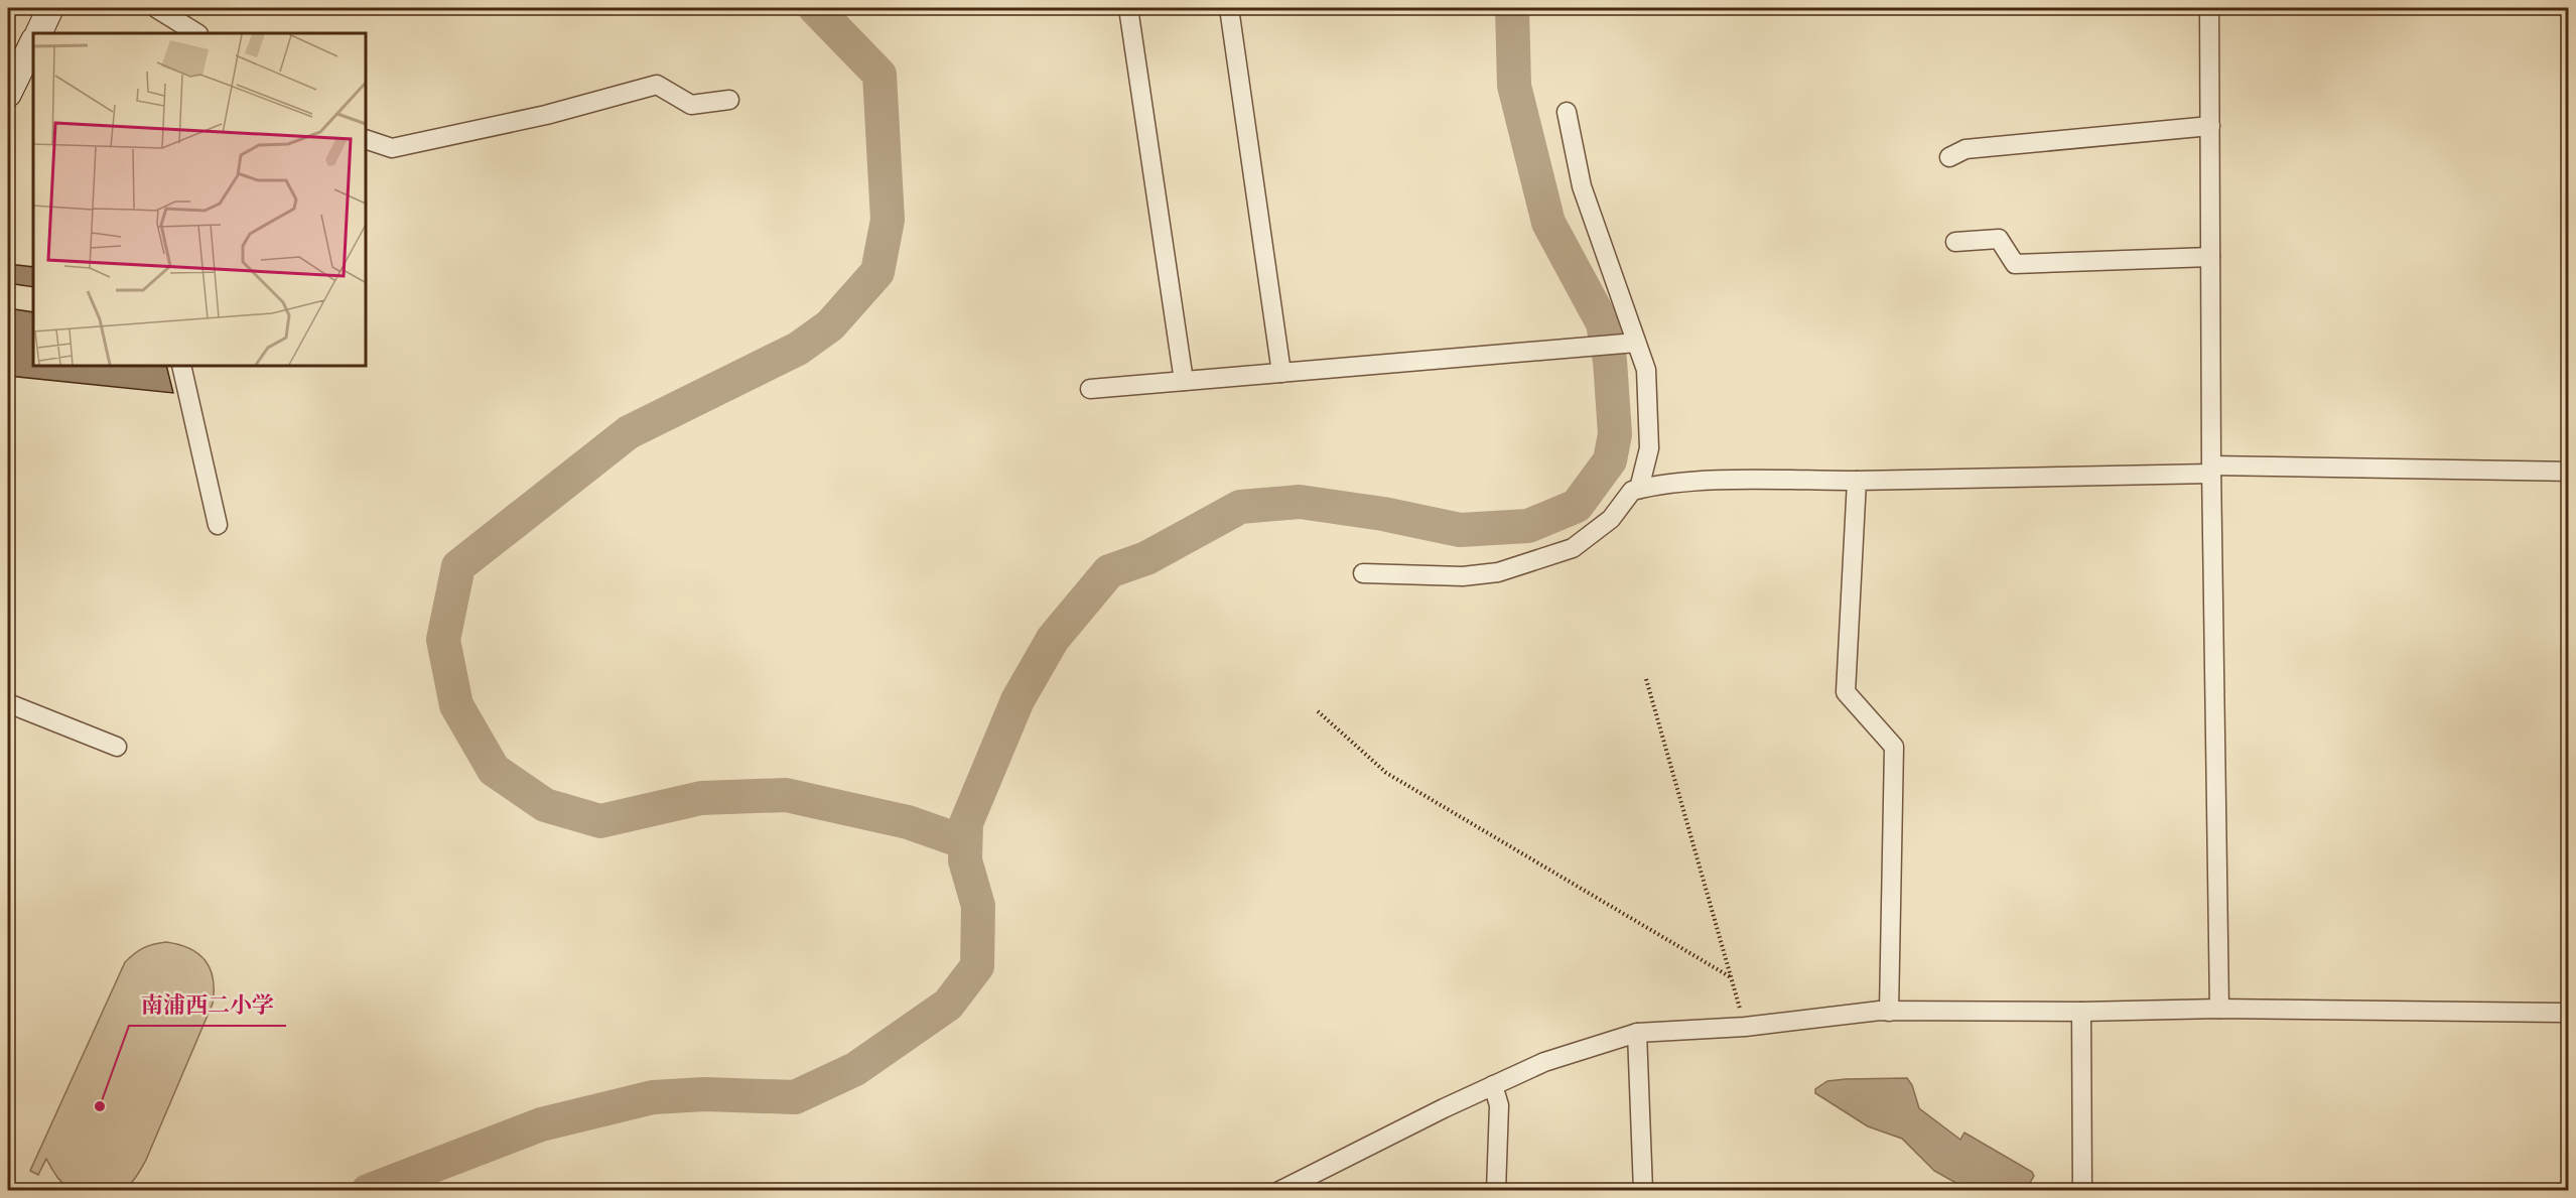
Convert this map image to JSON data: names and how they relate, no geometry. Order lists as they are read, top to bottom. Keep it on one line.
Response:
{"places":["南浦西二小学"]}
